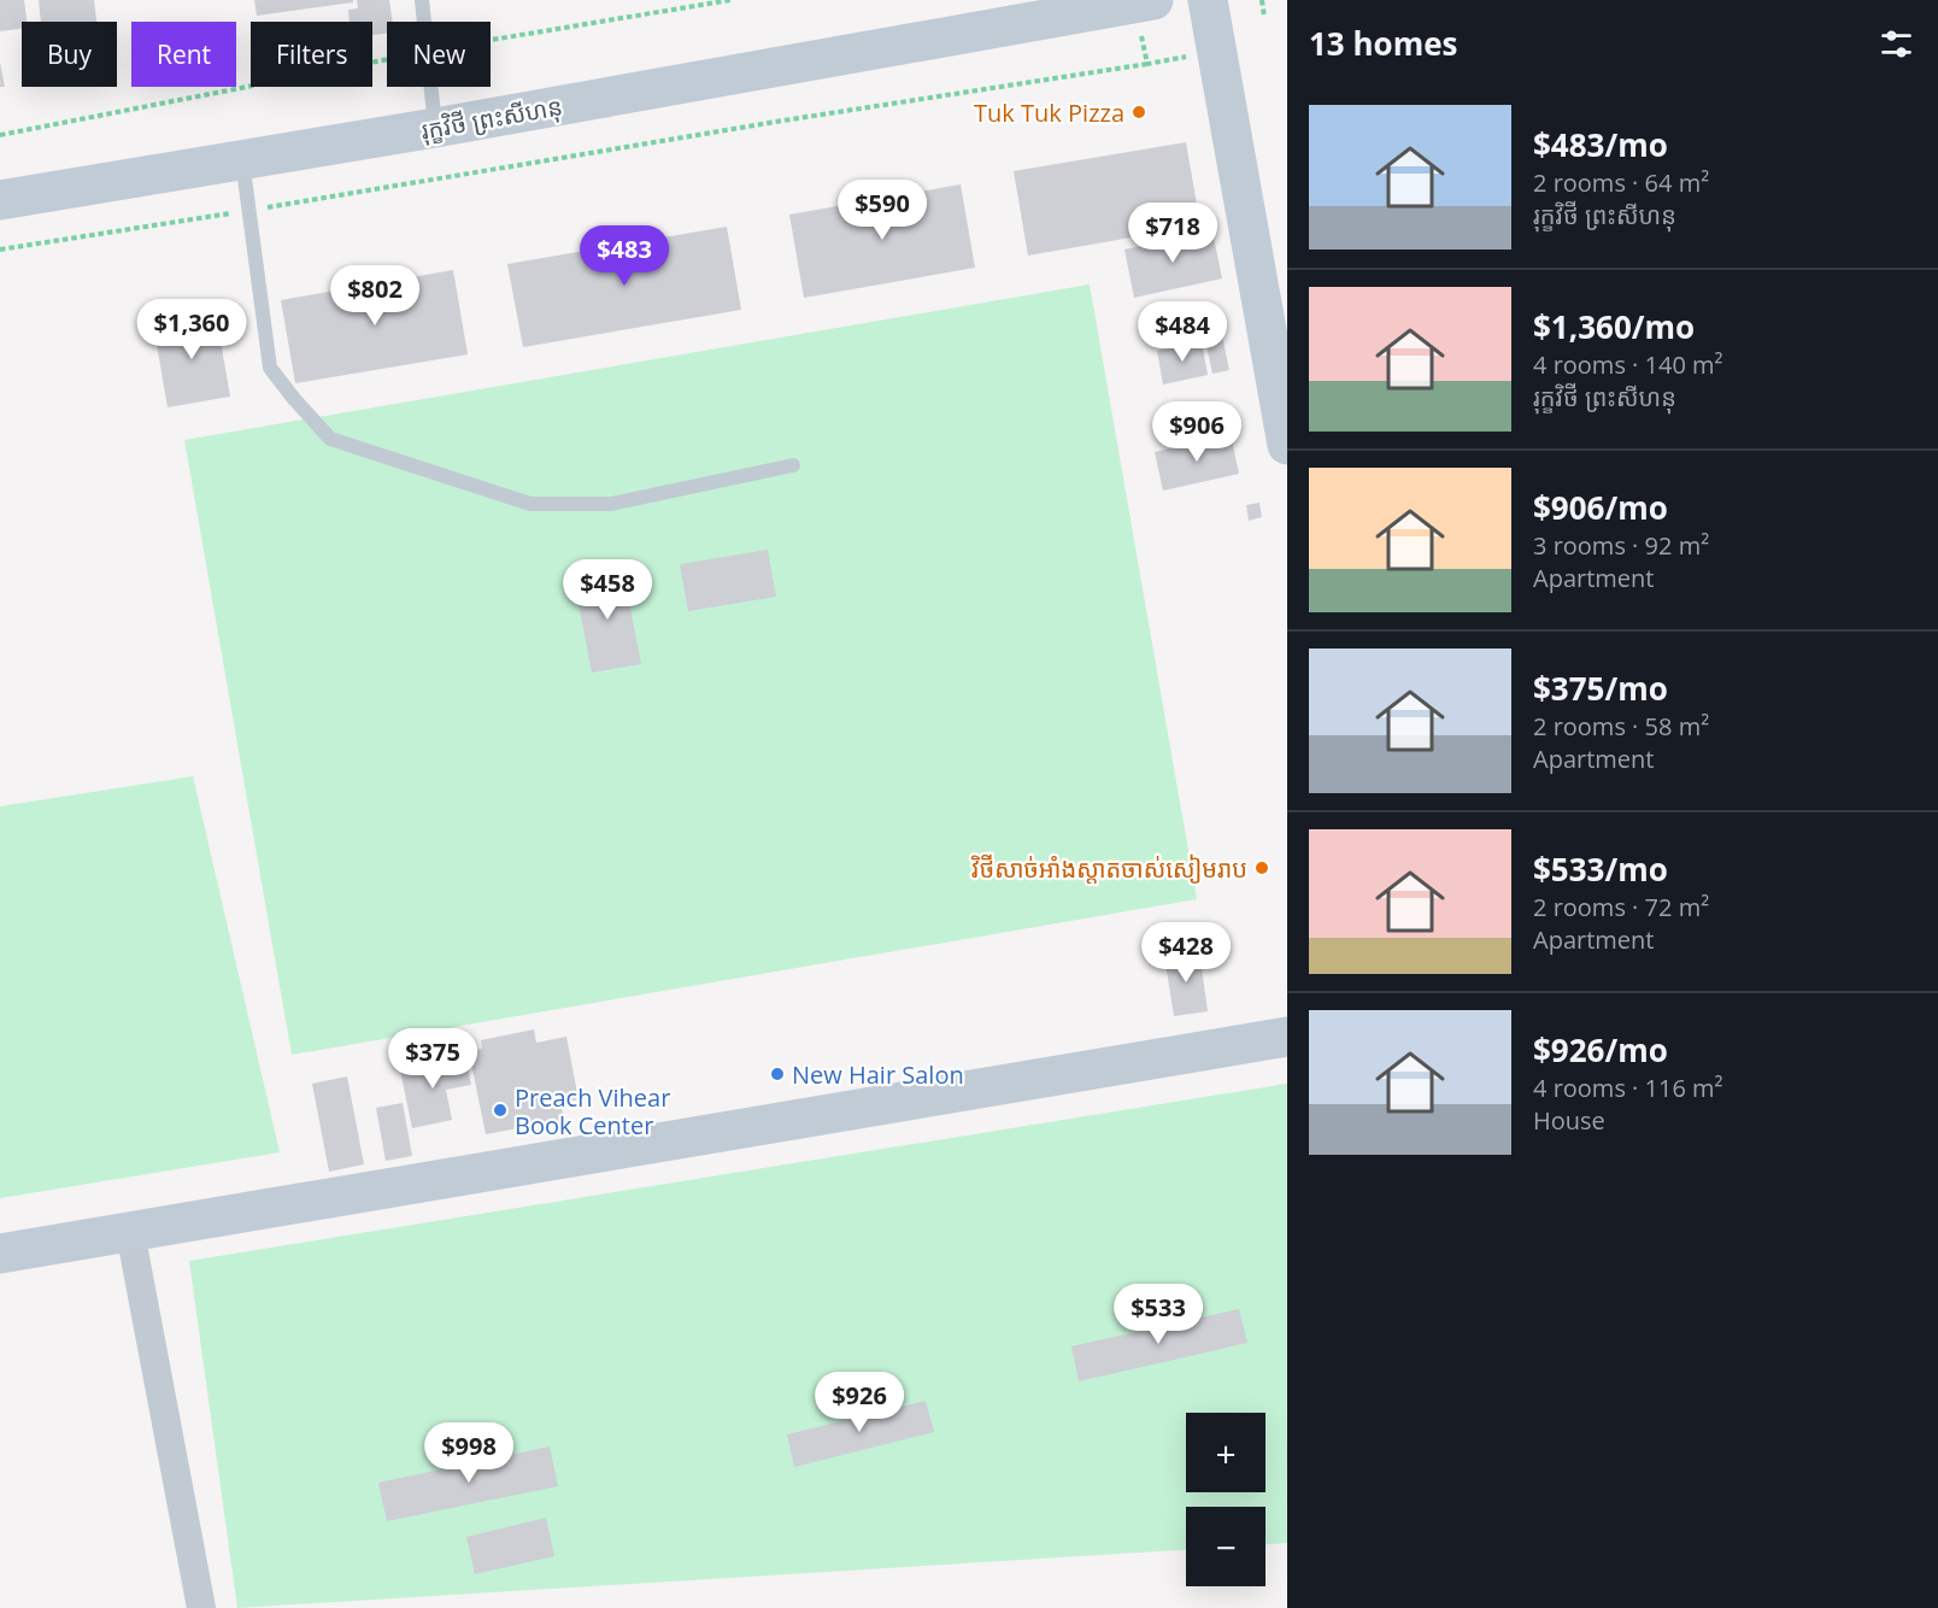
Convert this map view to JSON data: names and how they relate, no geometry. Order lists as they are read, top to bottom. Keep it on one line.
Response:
{"streets":{"main road":["រុក្ខវិថី ព្រះសីហនុ"]},"places":["Tuk Tuk Pizza","វិថីសាច់អាំងស្តាតចាស់សៀមរាប","New Hair Salon","Preach Vihear Book Center"],"page":{"heading":"13 homes","chip":["Buy","Rent","Filters","New"],"list":[{"name":"$483/mo","note":"2 rooms · 64 m² · រុក្ខវិថី ព្រះសីហនុ"},{"name":"$1,360/mo","note":"4 rooms · 140 m² · រុក្ខវិថី ព្រះសីហនុ"},{"name":"$906/mo","note":"3 rooms · 92 m² · Apartment"},{"name":"$375/mo","note":"2 rooms · 58 m² · Apartment"},{"name":"$533/mo","note":"2 rooms · 72 m² · Apartment"},{"name":"$926/mo","note":"4 rooms · 116 m² · House"}],"price":["$590","$718","$483","$802","$1,360","$484","$906","$458","$428","$375","$533","$926","$998"],"map_buttons":["+","−"]}}
